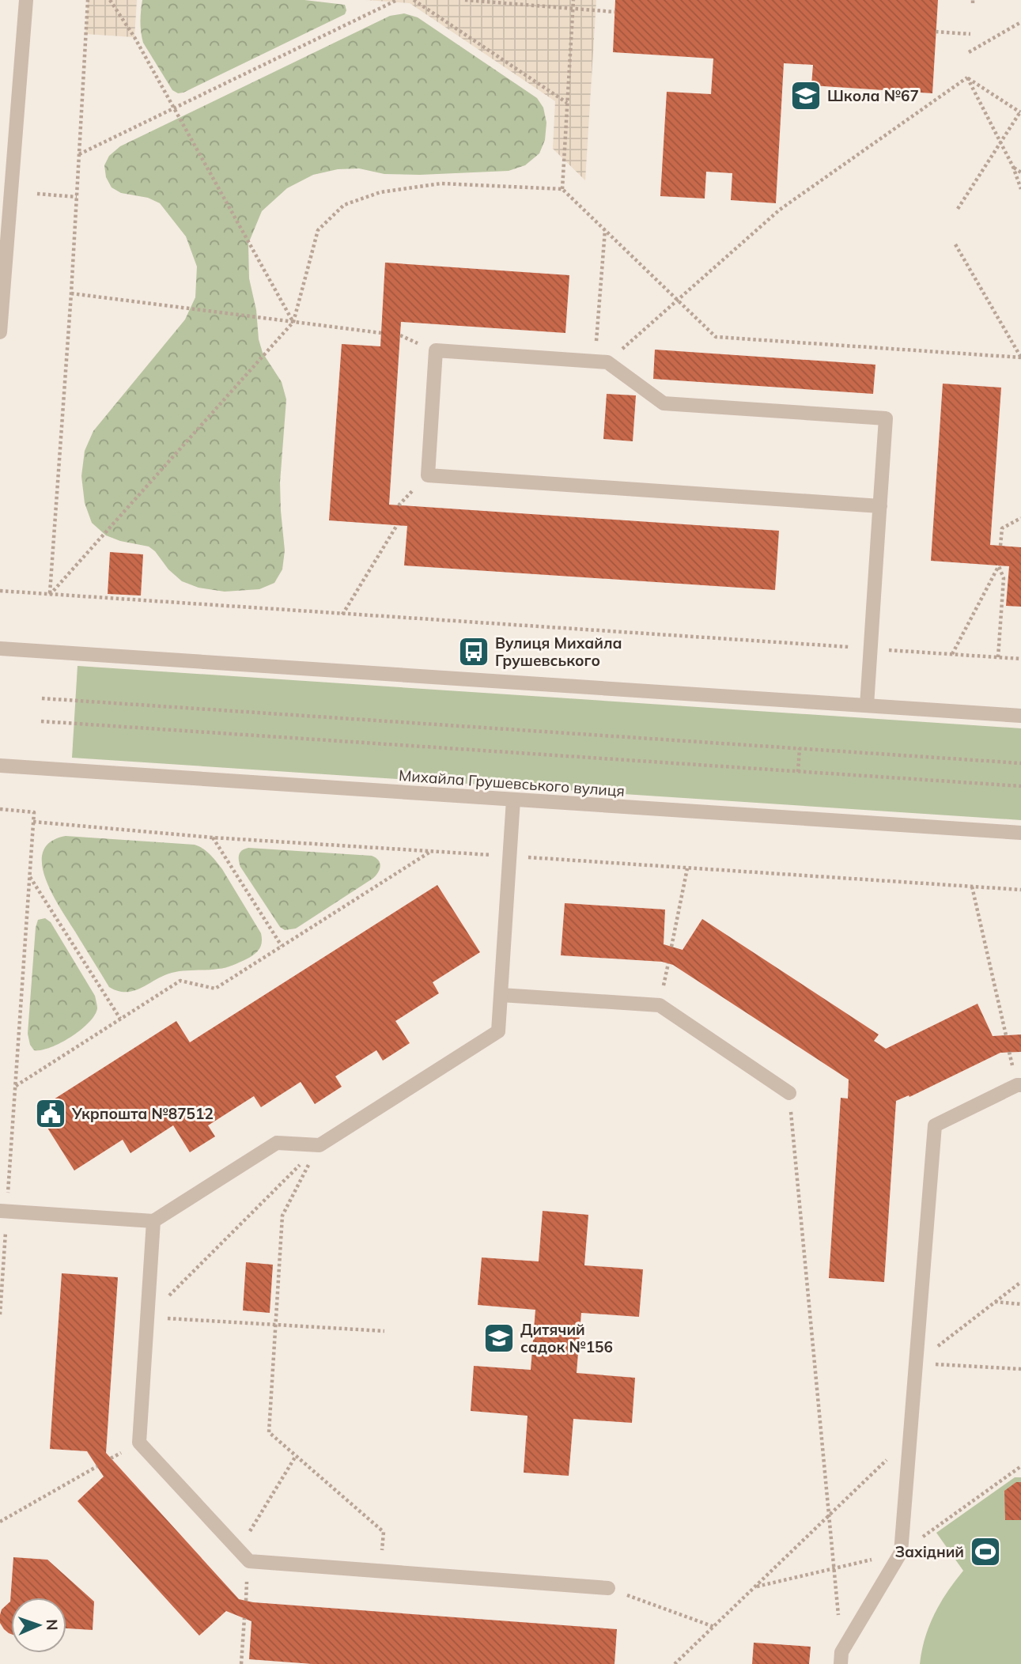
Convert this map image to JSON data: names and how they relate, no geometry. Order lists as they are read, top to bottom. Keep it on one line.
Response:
{"streets":{"street":["Михайла Грушевського вулиця"]},"places":{"school or university":["Школа №67","Дитячий садок №156"],"bus stop":["Вулиця Михайла Грушевського"],"public building":["Укрпошта №87512"],"sports":["Західний"]},"north":"right"}
